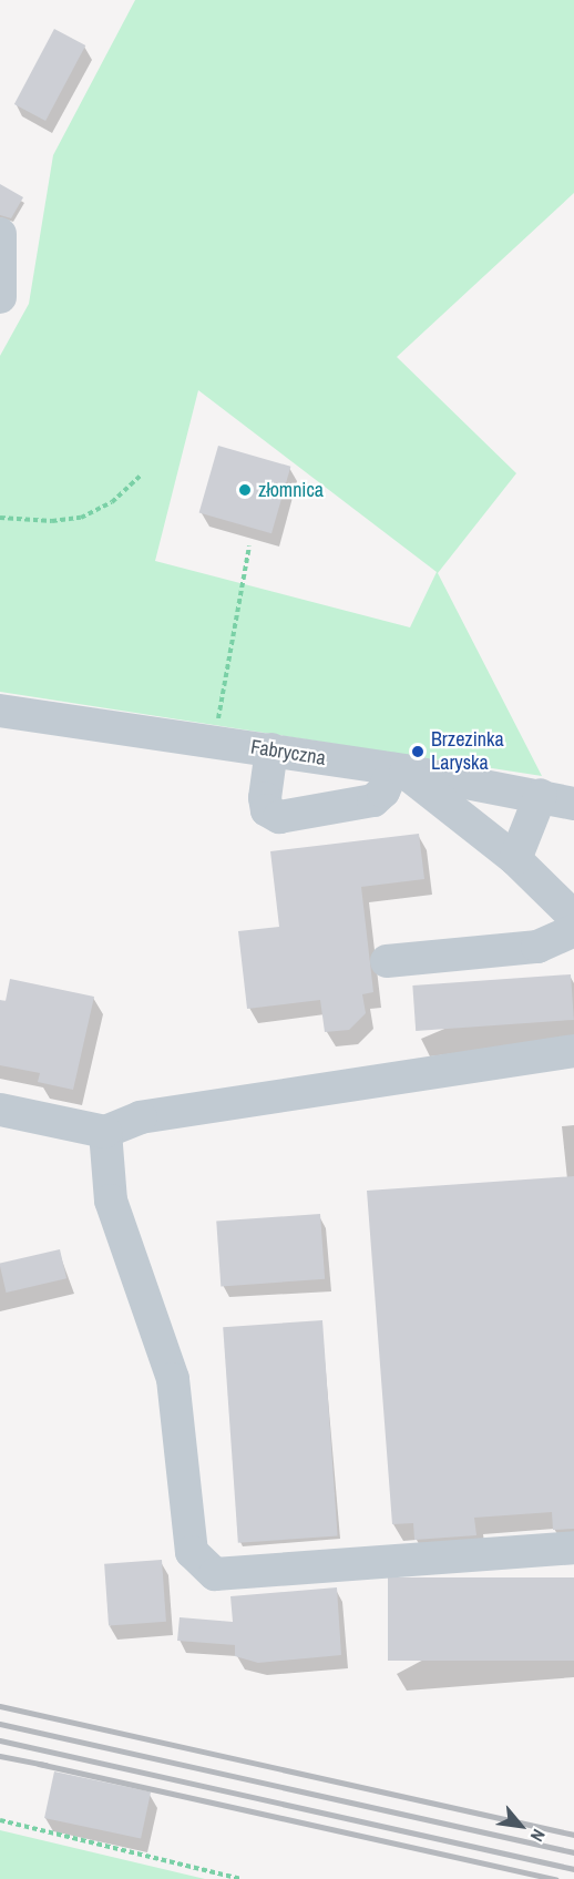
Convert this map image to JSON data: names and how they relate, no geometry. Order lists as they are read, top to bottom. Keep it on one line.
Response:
{"streets":{"street":["Fabryczna"]},"places":["złomnica","Brzezinka Laryska"],"north":"bottom right"}
